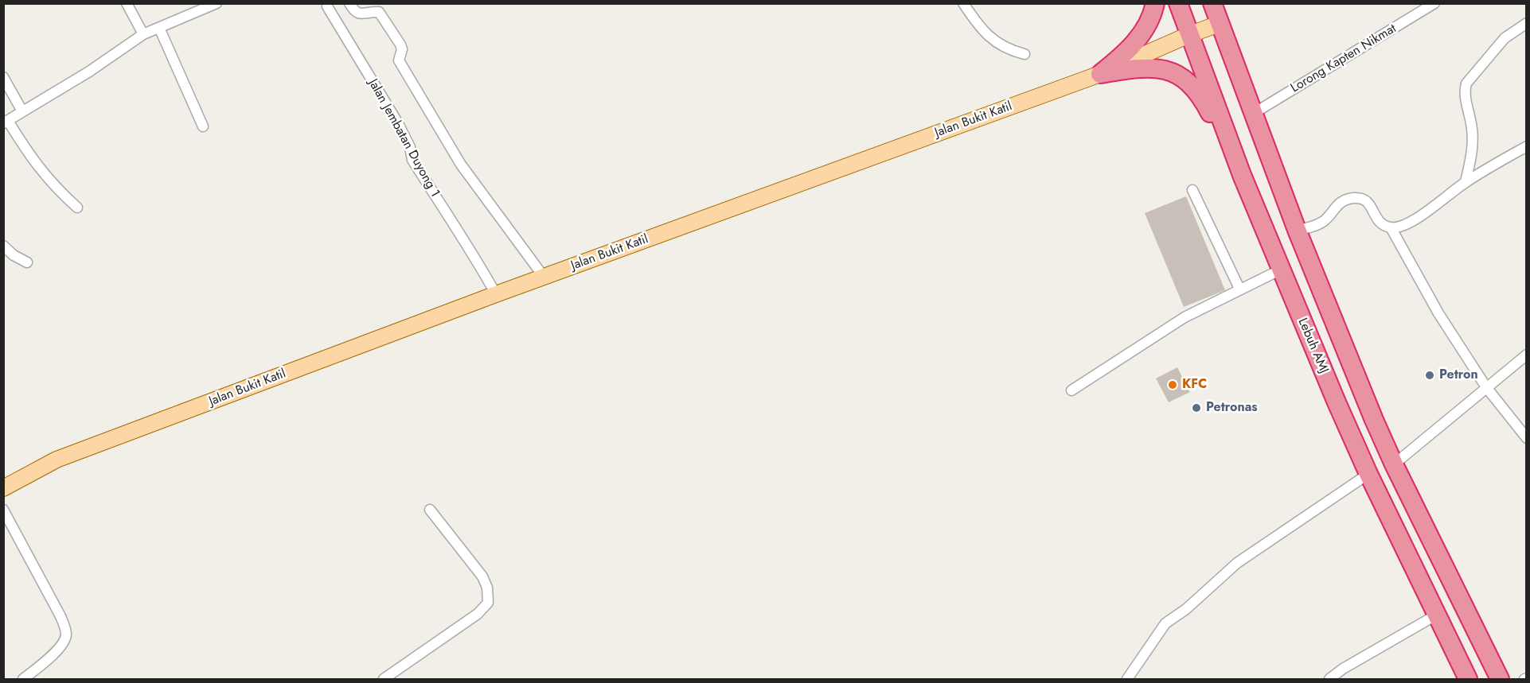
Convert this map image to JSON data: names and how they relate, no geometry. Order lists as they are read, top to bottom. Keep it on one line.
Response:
{"streets":{"highway":["Lebuh AMJ"],"main road":["Jalan Bukit Katil"],"street":["Lorong Kapten Nikmat","Jalan Jembatan Duyong 1"]},"crossings":[["Jalan Bukit Katil","Jalan Jembatan Duyong 1"],["Jalan Bukit Katil","Lebuh AMJ"]],"places":["Petron","KFC","Petronas"]}
